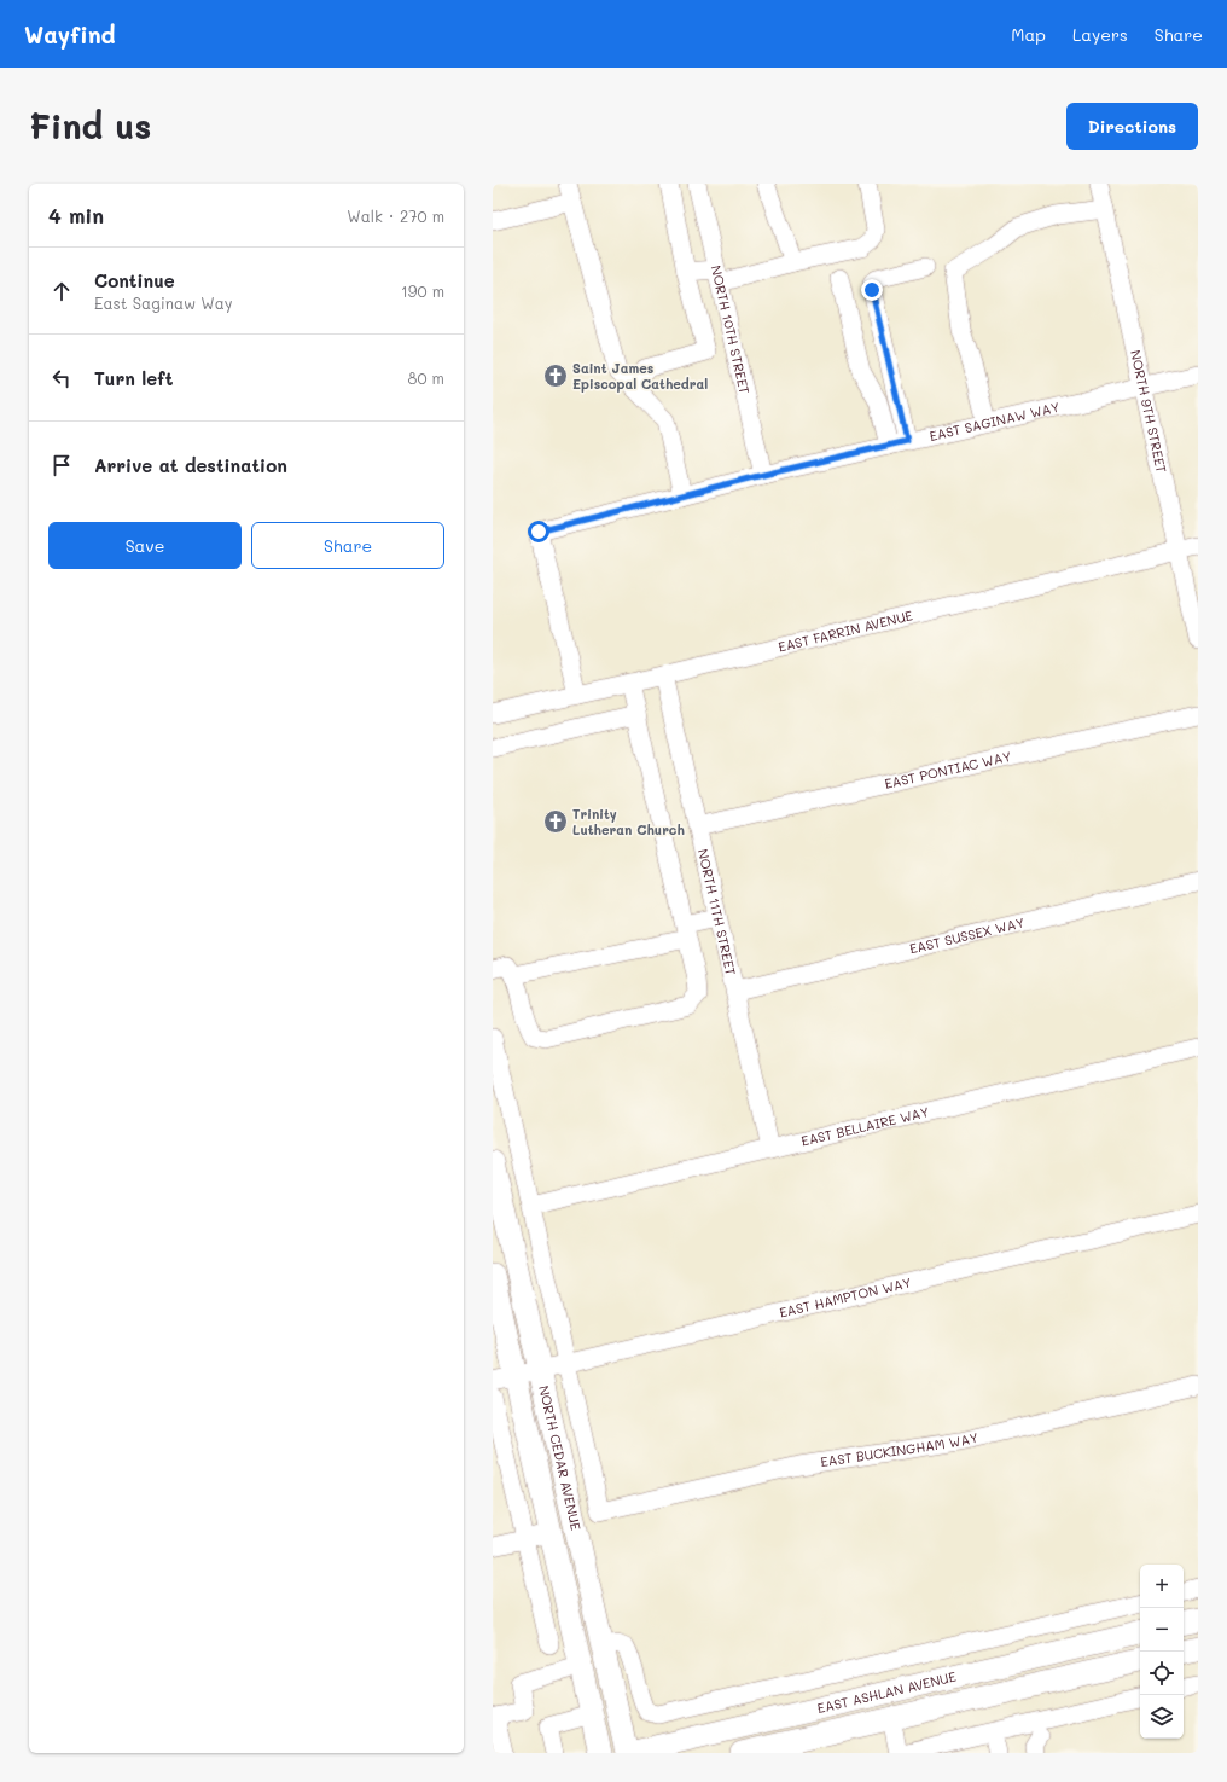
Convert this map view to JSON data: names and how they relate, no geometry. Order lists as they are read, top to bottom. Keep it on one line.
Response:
{"streets":{"main road":["NORTH CEDAR AVENUE","EAST ASHLAN AVENUE"],"street":["NORTH 10TH STREET","NORTH 9TH STREET","EAST SAGINAW WAY","EAST FARRIN AVENUE","EAST PONTIAC WAY","NORTH 11TH STREET","EAST SUSSEX WAY","EAST BELLAIRE WAY","EAST HAMPTON WAY","EAST BUCKINGHAM WAY"]},"crossings":[["NORTH 10TH STREET","EAST SAGINAW WAY"],["NORTH 9TH STREET","EAST SAGINAW WAY"],["NORTH 9TH STREET","EAST FARRIN AVENUE"],["EAST SAGINAW WAY","EAST FARRIN AVENUE"],["EAST FARRIN AVENUE","NORTH 11TH STREET"],["EAST PONTIAC WAY","NORTH 11TH STREET"],["NORTH 11TH STREET","EAST SUSSEX WAY"],["NORTH 11TH STREET","EAST BELLAIRE WAY"],["EAST HAMPTON WAY","EAST BUCKINGHAM WAY"],["EAST HAMPTON WAY","NORTH CEDAR AVENUE"],["NORTH CEDAR AVENUE","EAST ASHLAN AVENUE"]],"places":{"church":["Saint James Episcopal Cathedral","Trinity Lutheran Church"]},"page":{"header":"Wayfind","nav":["Map","Layers","Share"],"buttons":["Directions",["Save","Share"]],"title":"Find us","heading":["4 min","Walk · 270 m"],"list":[["Continue","East Saginaw Way","190 m"],["Turn left","80 m"],"Arrive at destination"],"map_buttons":["+","−"]}}
